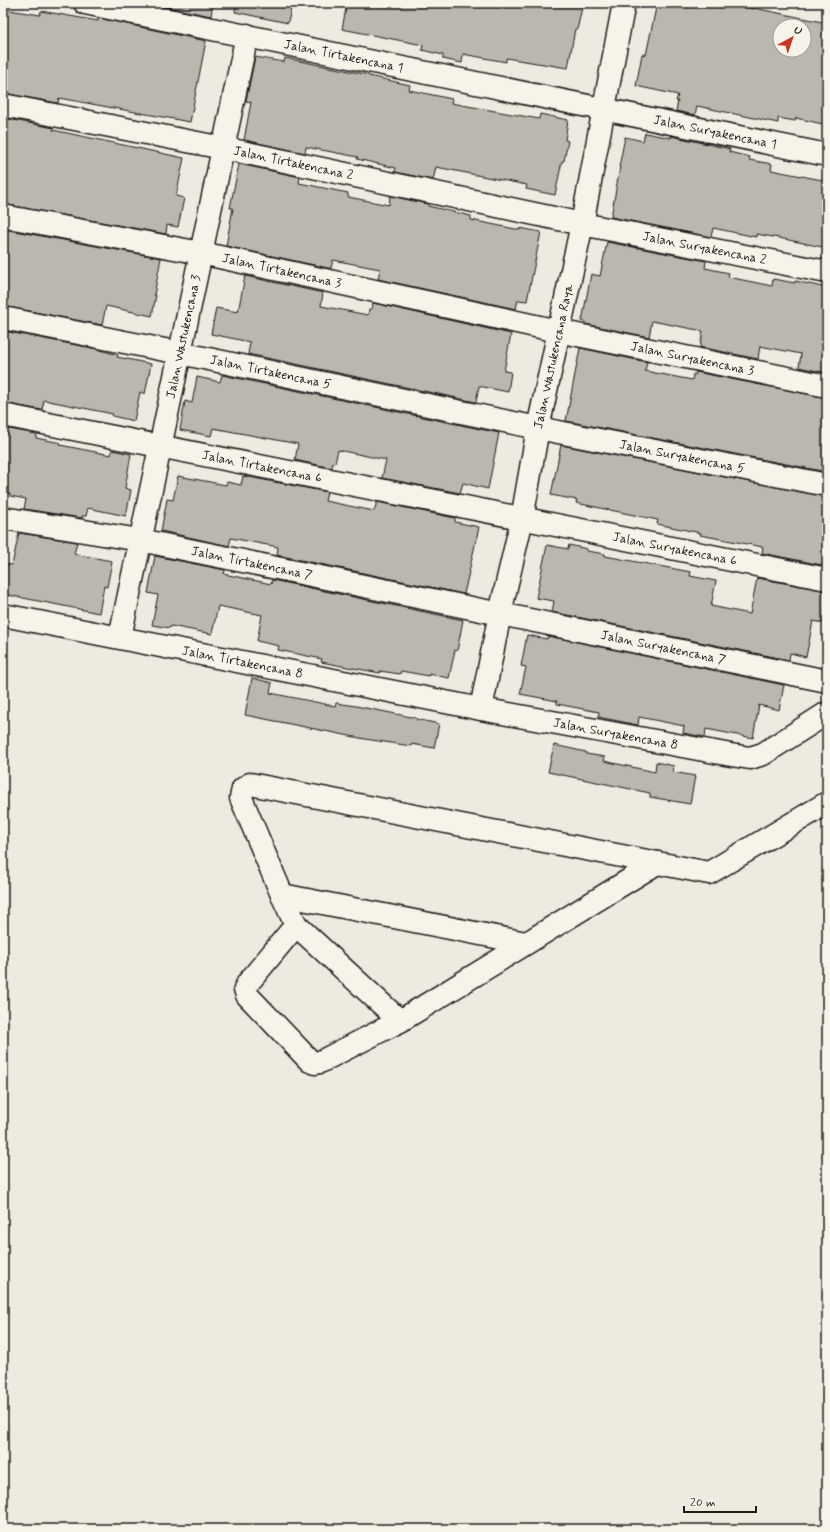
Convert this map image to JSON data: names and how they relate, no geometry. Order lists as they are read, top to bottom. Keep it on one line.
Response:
{"streets":{"street":["Jalan Tirtakencana 1","Jalan Suryakencana 1","Jalan Tirtakencana 2","Jalan Suryakencana 2","Jalan Tirtakencana 3","Jalan Wastukencana 3","Jalan Wastukencana Raya","Jalan Suryakencana 3","Jalan Tirtakencana 5","Jalan Suryakencana 5","Jalan Tirtakencana 6","Jalan Suryakencana 6","Jalan Tirtakencana 7","Jalan Suryakencana 7","Jalan Tirtakencana 8","Jalan Suryakencana 8"]},"crossings":[["Jalan Tirtakencana 1","Jalan Suryakencana 1"],["Jalan Tirtakencana 1","Jalan Wastukencana 3"],["Jalan Tirtakencana 1","Jalan Wastukencana Raya"],["Jalan Suryakencana 1","Jalan Wastukencana Raya"],["Jalan Tirtakencana 2","Jalan Suryakencana 2"],["Jalan Tirtakencana 2","Jalan Wastukencana 3"],["Jalan Tirtakencana 2","Jalan Wastukencana Raya"],["Jalan Suryakencana 2","Jalan Wastukencana Raya"],["Jalan Tirtakencana 3","Jalan Wastukencana 3"],["Jalan Tirtakencana 3","Jalan Wastukencana Raya"],["Jalan Tirtakencana 3","Jalan Suryakencana 3"],["Jalan Wastukencana 3","Jalan Tirtakencana 5"],["Jalan Wastukencana 3","Jalan Tirtakencana 6"],["Jalan Wastukencana 3","Jalan Tirtakencana 7"],["Jalan Wastukencana 3","Jalan Tirtakencana 8"],["Jalan Wastukencana Raya","Jalan Suryakencana 3"],["Jalan Wastukencana Raya","Jalan Tirtakencana 5"],["Jalan Wastukencana Raya","Jalan Suryakencana 5"],["Jalan Wastukencana Raya","Jalan Tirtakencana 6"],["Jalan Wastukencana Raya","Jalan Suryakencana 6"],["Jalan Wastukencana Raya","Jalan Tirtakencana 7"],["Jalan Wastukencana Raya","Jalan Suryakencana 7"],["Jalan Wastukencana Raya","Jalan Tirtakencana 8"],["Jalan Wastukencana Raya","Jalan Suryakencana 8"],["Jalan Tirtakencana 5","Jalan Suryakencana 5"],["Jalan Tirtakencana 6","Jalan Suryakencana 6"],["Jalan Tirtakencana 7","Jalan Suryakencana 7"],["Jalan Tirtakencana 8","Jalan Suryakencana 8"]],"scale_bar":"20 m","north":"top right"}
